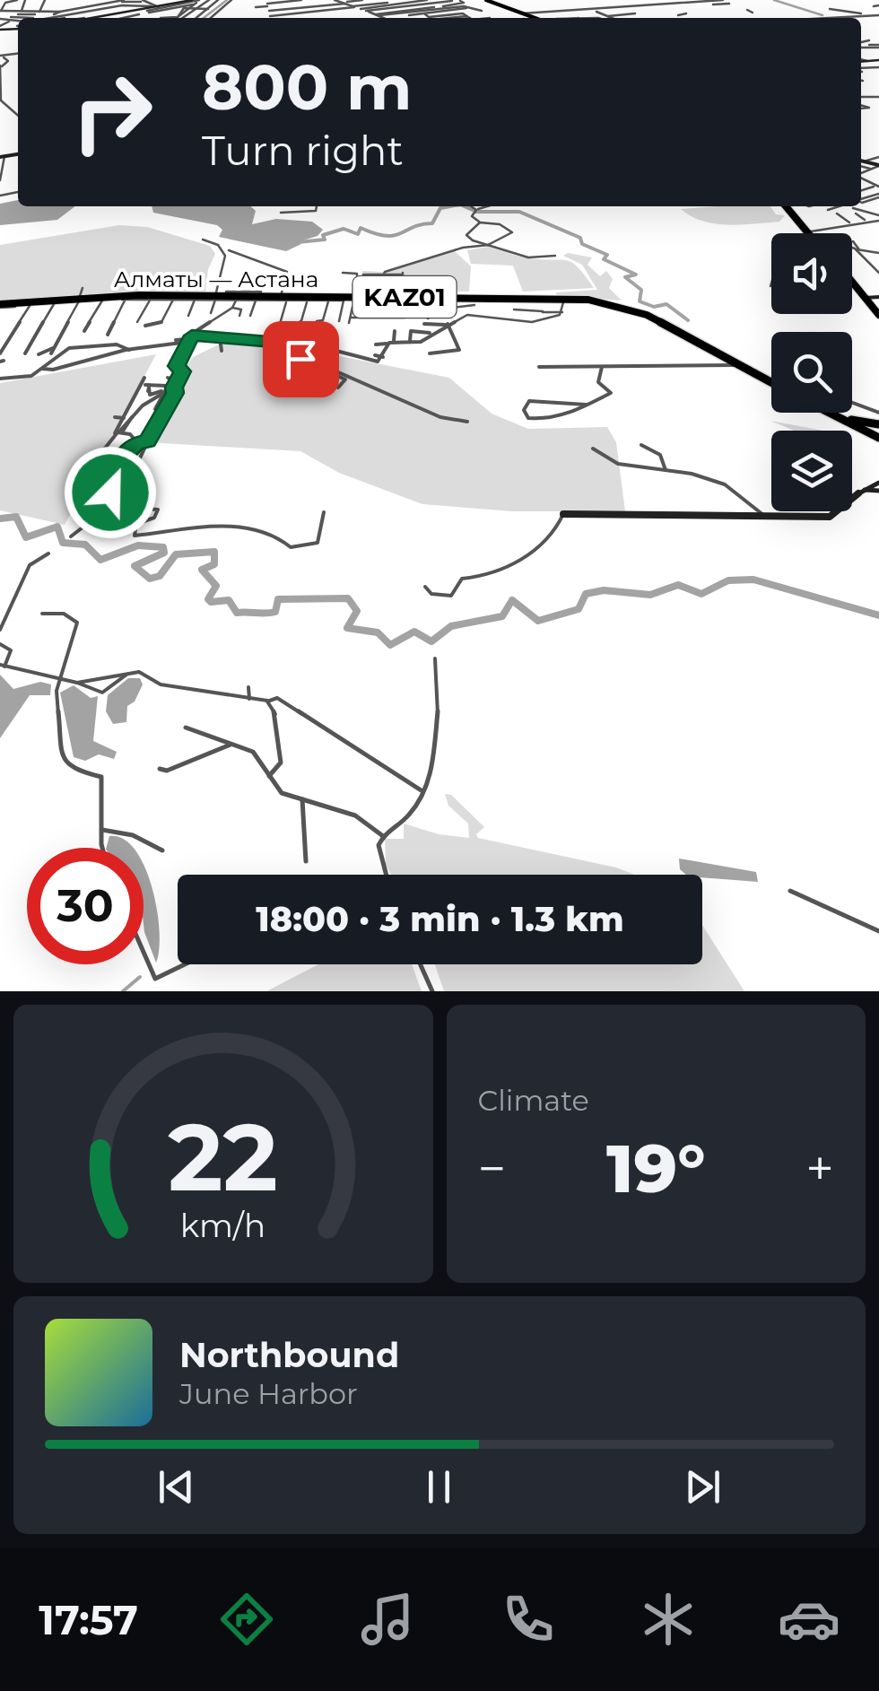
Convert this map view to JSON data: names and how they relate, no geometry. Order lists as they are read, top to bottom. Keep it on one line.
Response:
{"streets":{"highway":["Алматы — Астана","KАZ01"]},"page":{"turn":["800 m","Turn right"],"limit":"30","trip":"18:00 · 3 min · 1.3 km","tile":"Climate","heat":["−","19°","+"],"song":["Northbound","June Harbor"],"tabs":"17:57","gauge":["22","km/h"]}}
